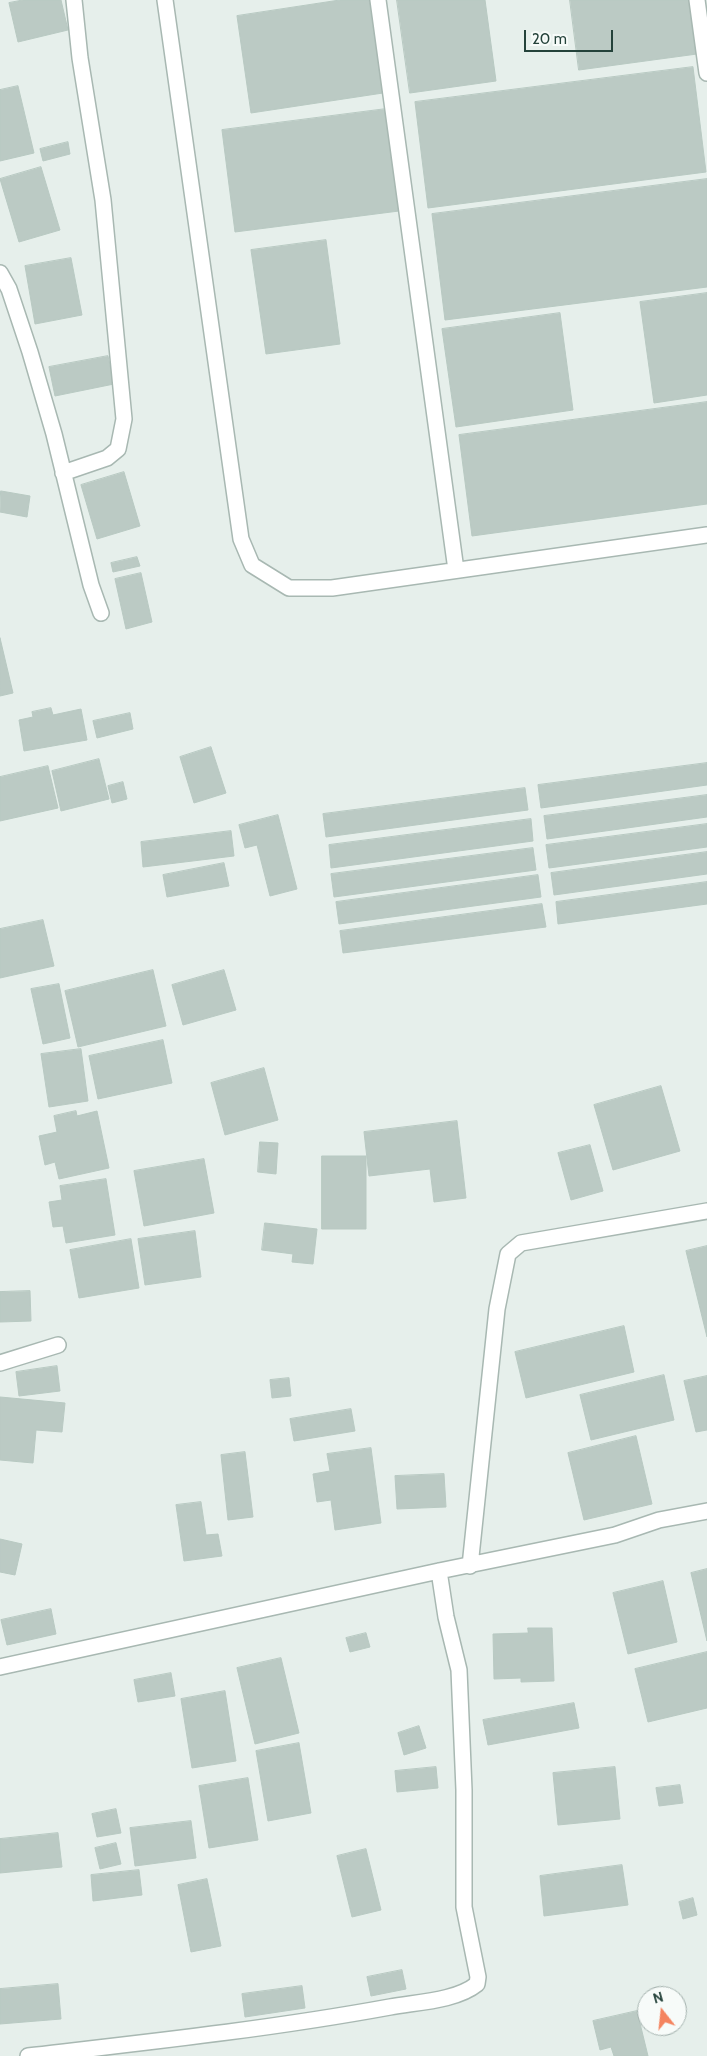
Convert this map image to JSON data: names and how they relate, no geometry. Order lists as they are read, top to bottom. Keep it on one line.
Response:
{"scale_bar":"20 m","north":"top"}
